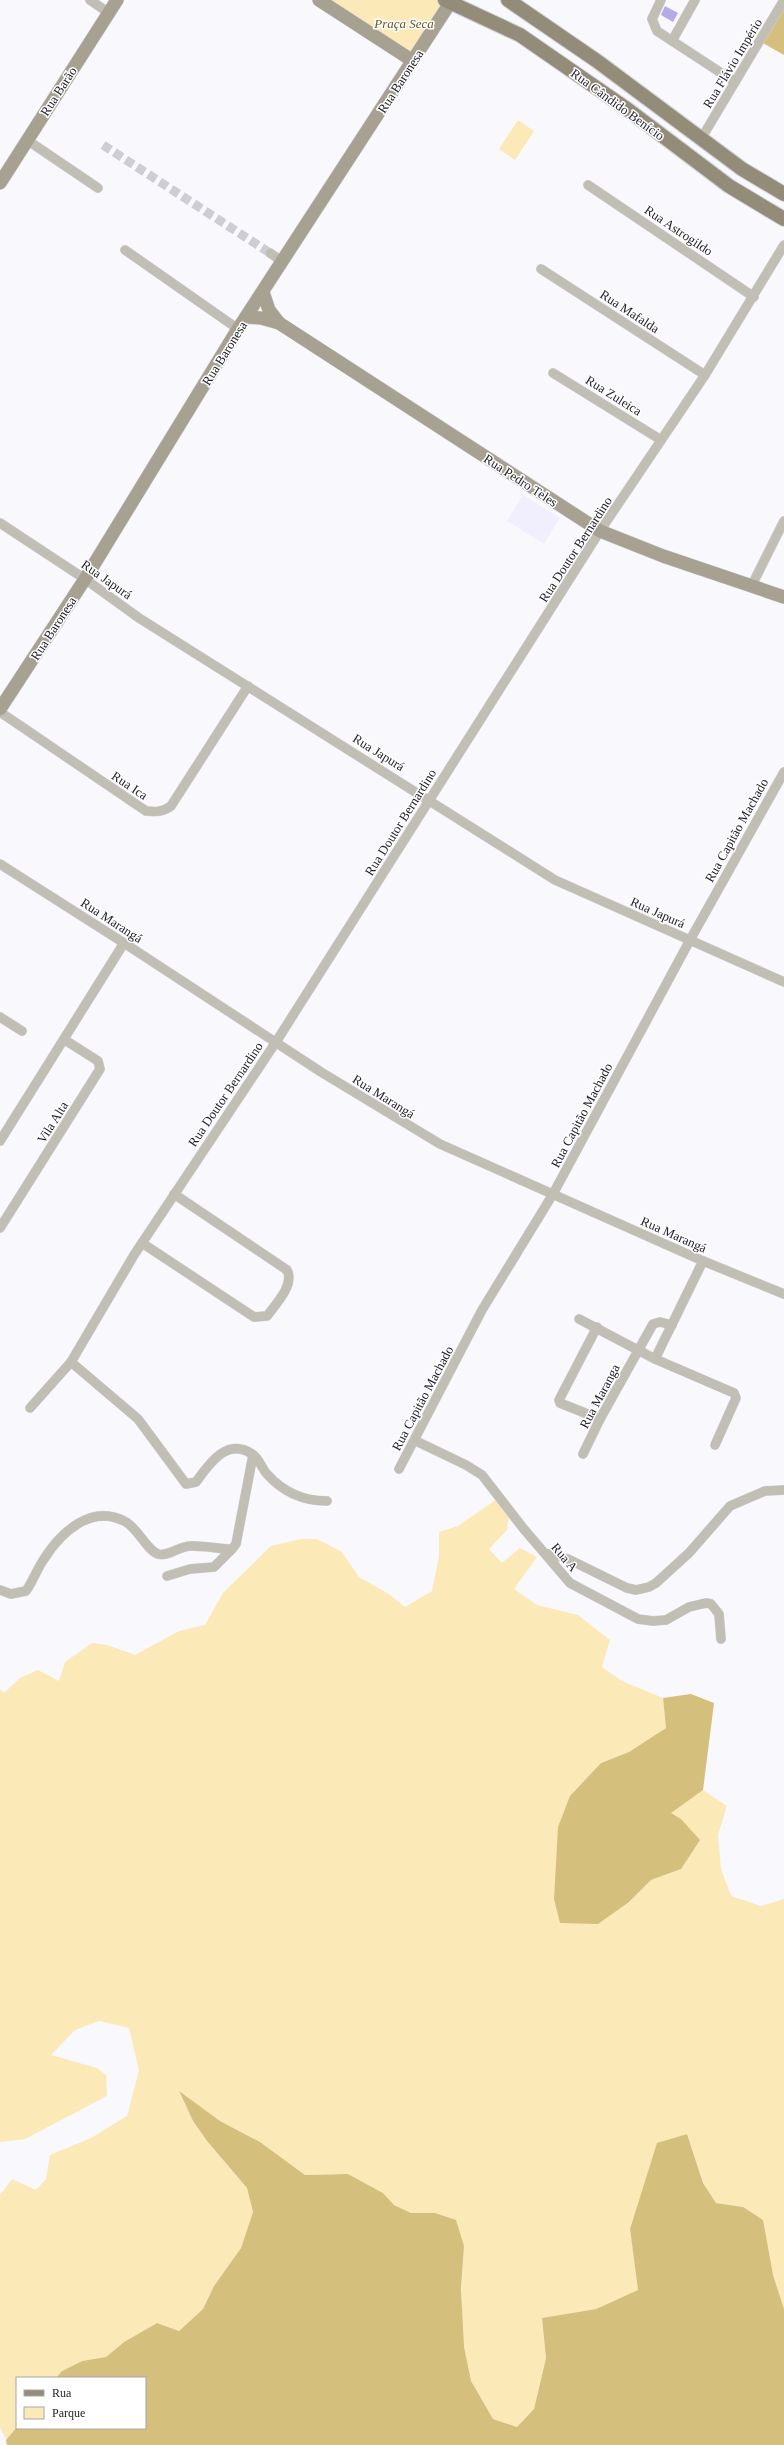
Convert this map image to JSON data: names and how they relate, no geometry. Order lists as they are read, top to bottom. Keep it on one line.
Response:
{"streets":{"main road":["Rua Cândido Benício"],"street":["Rua Flávio Império","Rua Baronesa","Rua Barão","Rua Astrogildo","Rua Mafalda","Rua Zuleica","Rua Pedro Teles","Rua Doutor Bernardino","Rua Japurá","Rua Ica","Rua Capitão Machado","Rua Marangá","Vila Alta","Rua Maranga","Rua A"]},"crossings":[["Rua Flávio Império","Rua Cândido Benício"],["Rua Baronesa","Rua Cândido Benício"],["Rua Baronesa","Rua Pedro Teles"],["Rua Baronesa","Rua Japurá"],["Rua Baronesa","Rua Ica"],["Rua Astrogildo","Rua Doutor Bernardino"],["Rua Mafalda","Rua Doutor Bernardino"],["Rua Zuleica","Rua Doutor Bernardino"],["Rua Pedro Teles","Rua Doutor Bernardino"],["Rua Doutor Bernardino","Rua Japurá"],["Rua Doutor Bernardino","Rua Marangá"],["Rua Japurá","Rua Ica"],["Rua Japurá","Rua Capitão Machado"],["Rua Capitão Machado","Rua Marangá"],["Rua Capitão Machado","Rua A"]],"parks":["Praça Seca"],"legend":["Rua","Parque"]}
